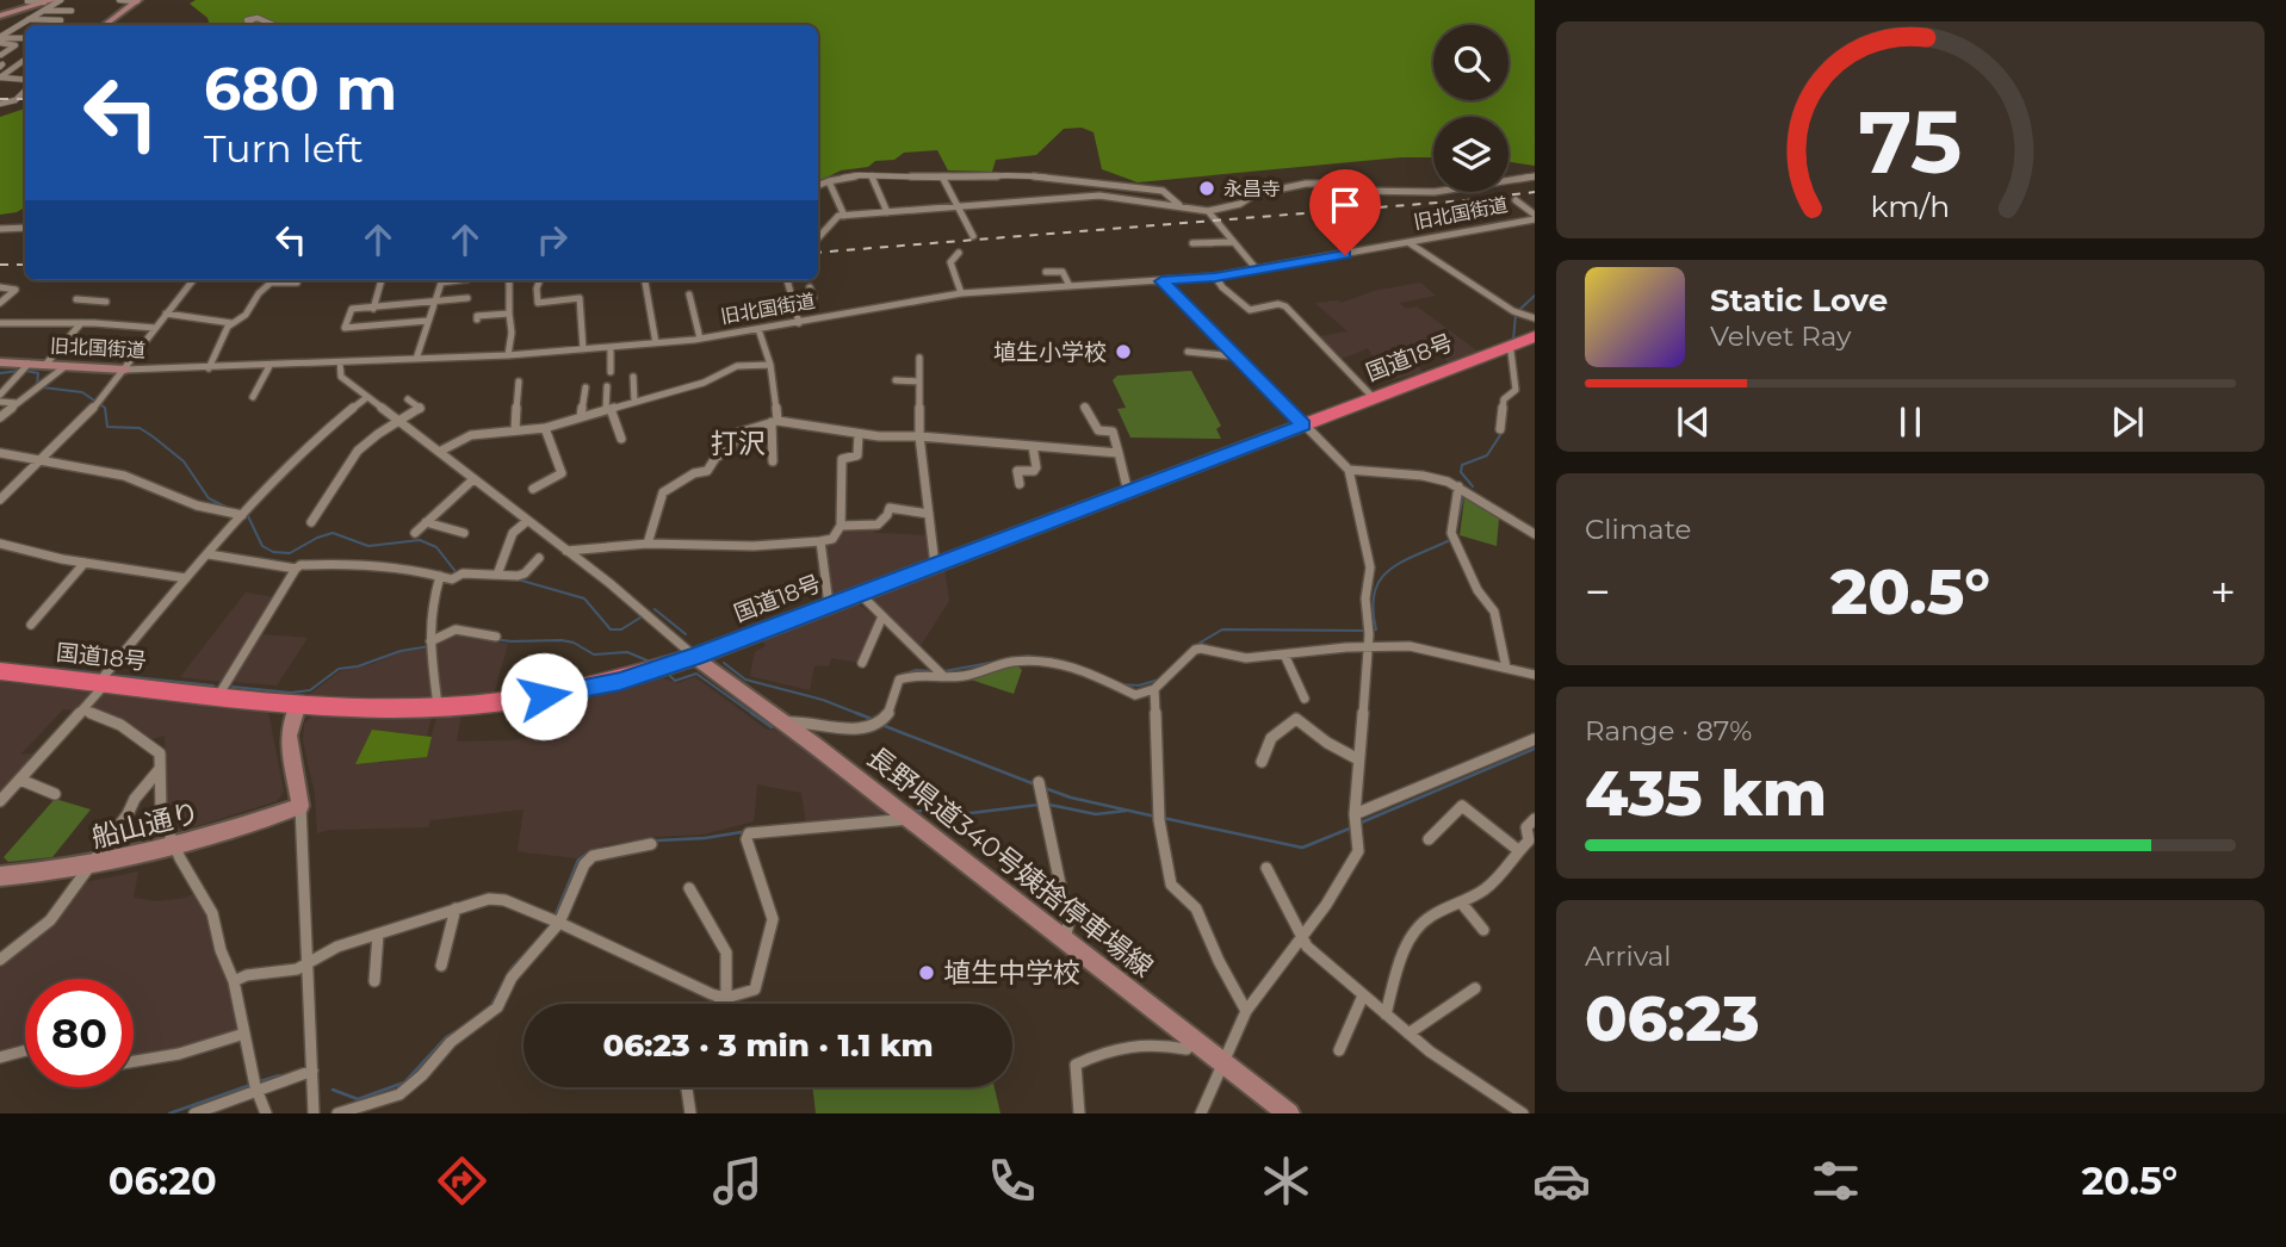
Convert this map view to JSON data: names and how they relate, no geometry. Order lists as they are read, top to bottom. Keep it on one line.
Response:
{"streets":{"highway":["国道18号"],"main road":["旧北国街道","船山通り","長野県道340号姨捨停車場線"]},"crossings":[["国道18号","長野県道340号姨捨停車場線"]],"districts":["打沢"],"places":["永昌寺","埴生小学校","埴生中学校"],"page":{"turn":["680 m","Turn left"],"song":["Static Love","Velvet Ray"],"tile":["Climate",["Range · 87%","435 km"],["Arrival","06:23"]],"heat":["−","20.5°","+"],"limit":"80","trip":"06:23 · 3 min · 1.1 km","tabs":["06:20","20.5°"],"gauge":["75","km/h"]}}
